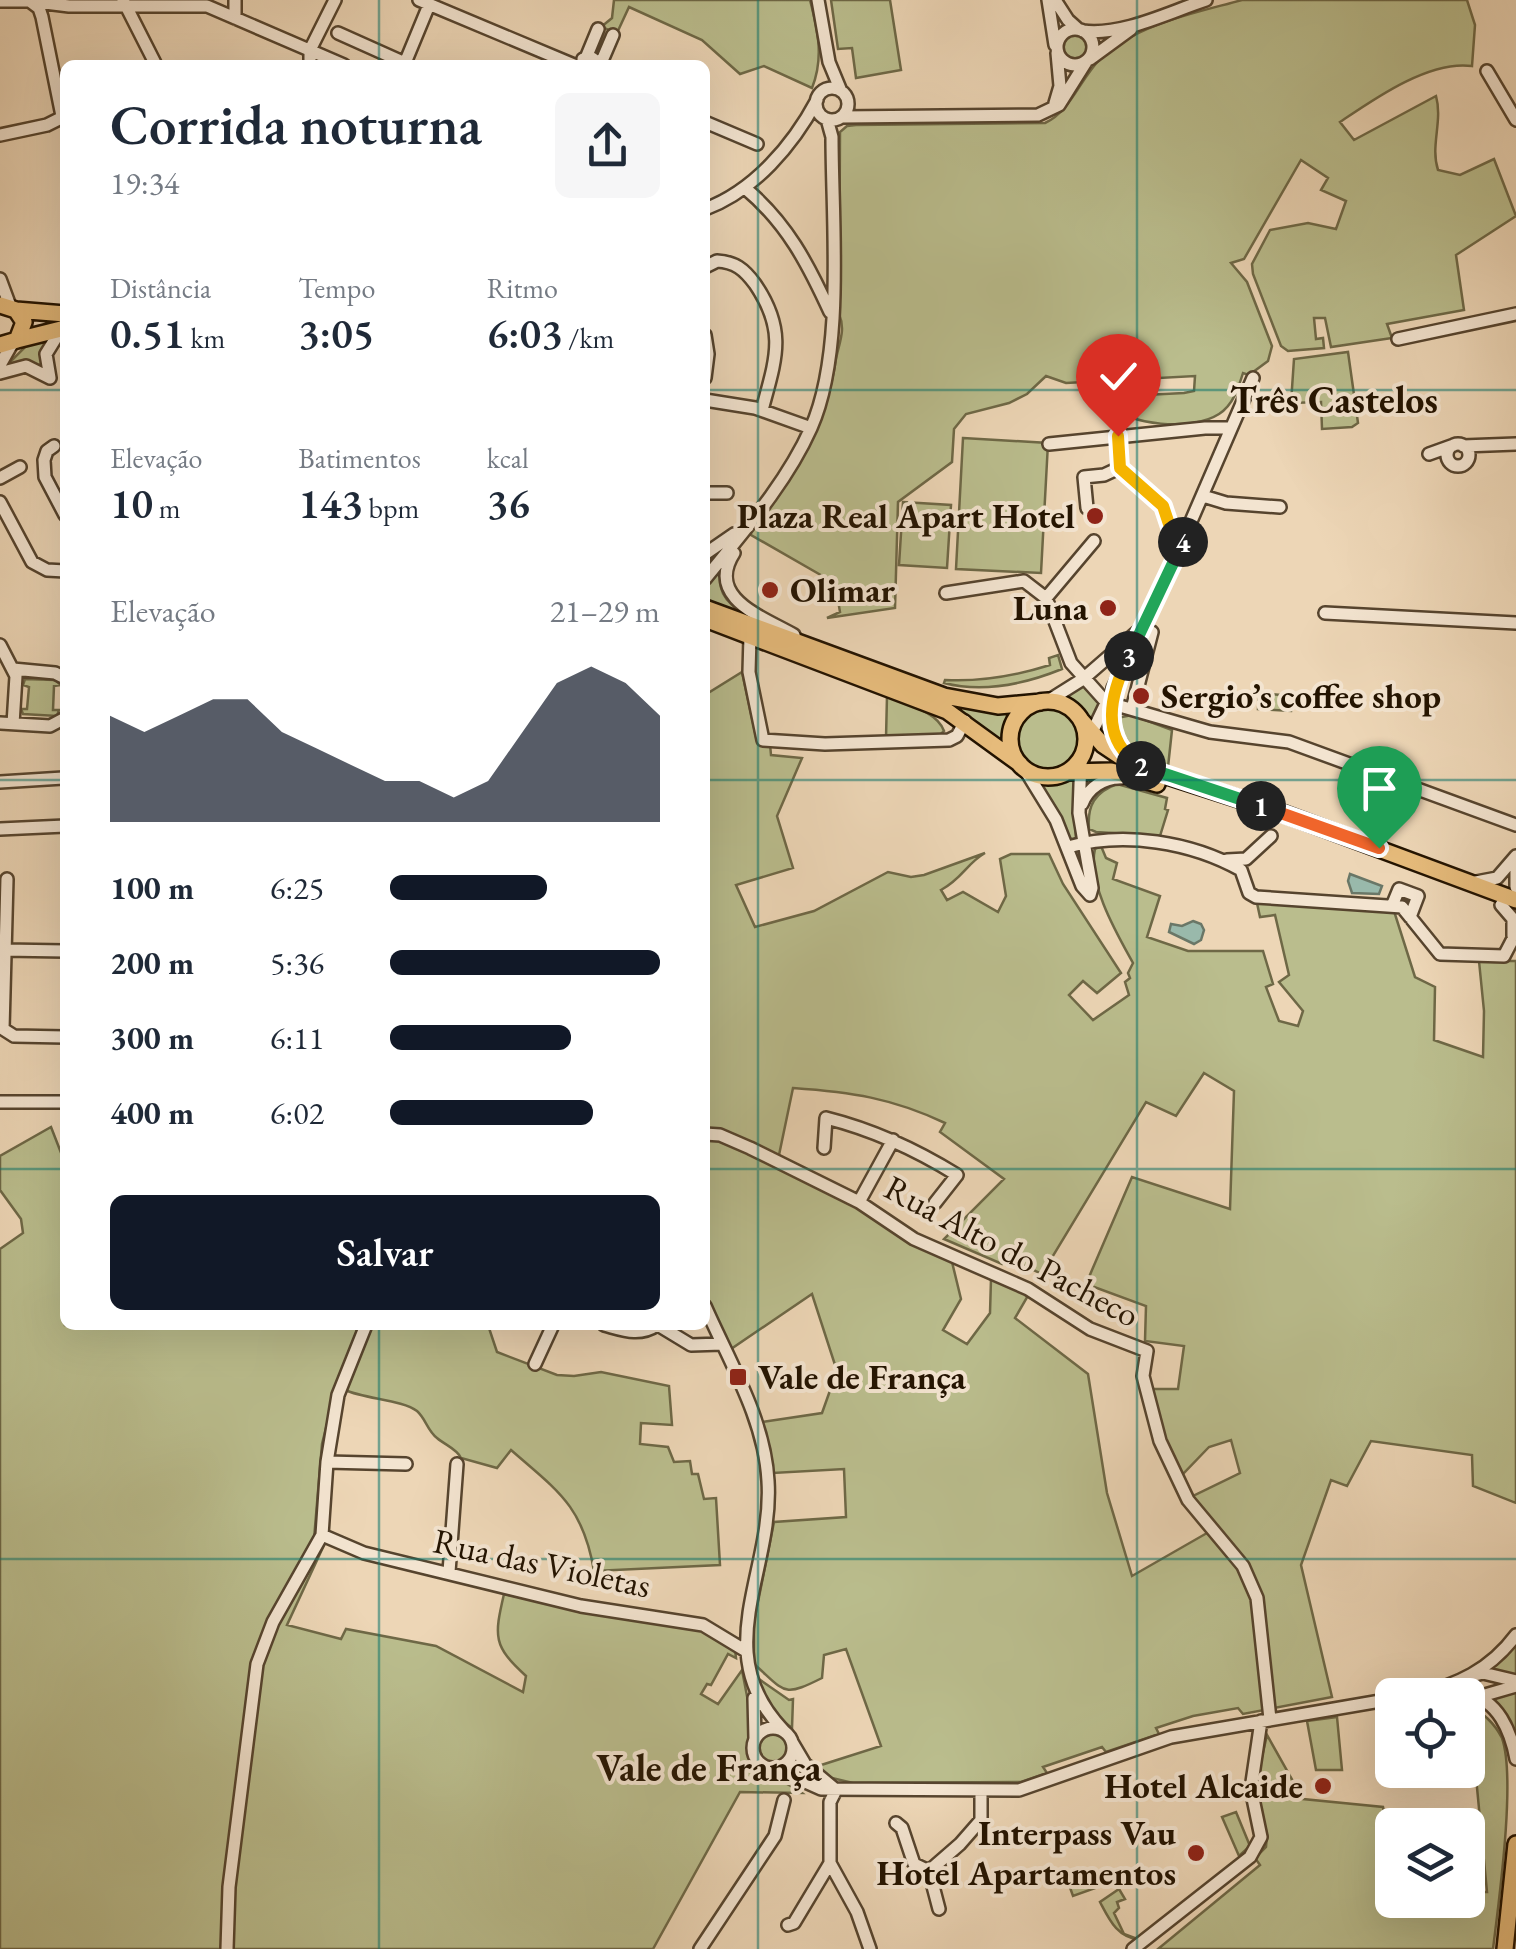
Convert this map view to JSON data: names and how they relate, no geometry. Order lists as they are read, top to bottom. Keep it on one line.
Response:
{"streets":{"street":["Rua Alto do Pacheco","Rua das Violetas"]},"districts":["Três Castelos","Vale de França"],"places":{"other":["Plaza Real Apart Hotel","Olimar","Luna","Sergio’s coffee shop","Hotel Alcaide","Interpass Vau Hotel Apartamentos"],"transit":["Vale de França"]},"page":{"heading":["Corrida noturna","19:34"],"stats":[["Distância","0.51 km"],["Tempo","3:05"],["Ritmo","6:03 /km"],["Elevação","10 m"],["Batimentos","143 bpm"],["kcal","36"]],"pins":["4","3","2","1"],"chart":["Elevação","21–29 m"],"list":[{"name":"100 m","note":"6:25"},{"name":"200 m","note":"5:36"},{"name":"300 m","note":"6:11"},{"name":"400 m","note":"6:02"}],"buttons":"Salvar"}}
